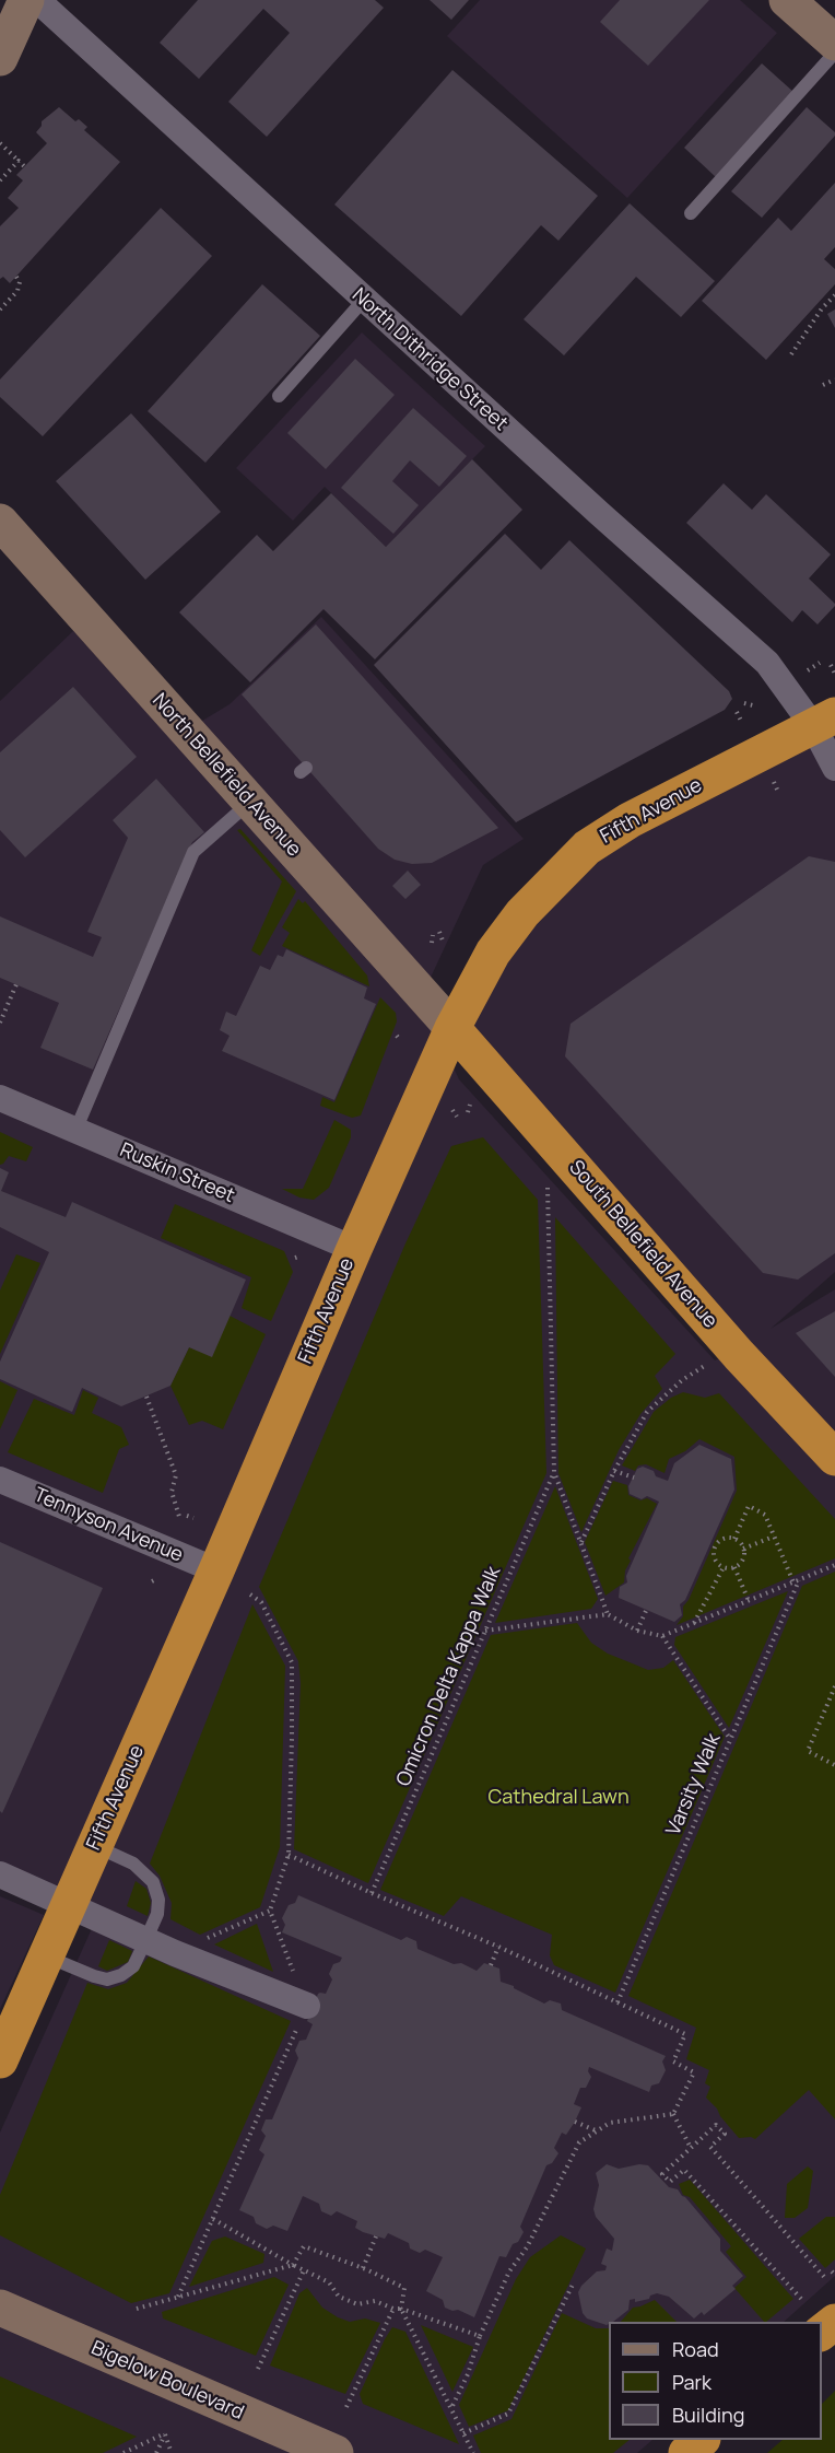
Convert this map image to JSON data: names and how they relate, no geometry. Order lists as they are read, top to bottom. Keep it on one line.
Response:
{"streets":{"highway":["Fifth Avenue","South Bellefield Avenue"],"street":["North Dithridge Street","North Bellefield Avenue","Ruskin Street","Tennyson Avenue","Bigelow Boulevard"],"path":["Omicron Delta Kappa Walk","Varsity Walk"]},"crossings":[["North Dithridge Street","Fifth Avenue"],["North Bellefield Avenue","Fifth Avenue"],["North Bellefield Avenue","South Bellefield Avenue"],["Fifth Avenue","Ruskin Street"],["Fifth Avenue","South Bellefield Avenue"],["Fifth Avenue","Tennyson Avenue"]],"parks":["Cathedral Lawn"],"legend":["Road","Park","Building"]}
